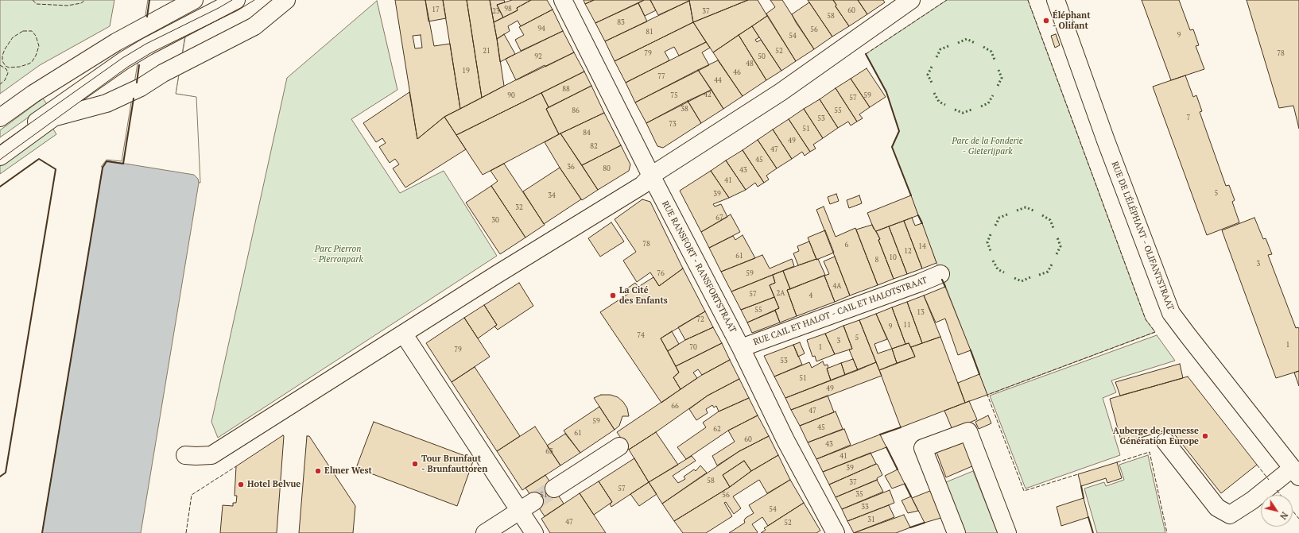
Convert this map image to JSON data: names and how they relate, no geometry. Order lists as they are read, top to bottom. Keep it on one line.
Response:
{"streets":{"street":["RUE DE L'ÉLÉPHANT - OLIFANTSTRAAT","RUE RANSFORT - RANSFORTSTRAAT","RUE CAIL ET HALOT - CAIL ET HALOTSTRAAT"]},"crossings":[["RUE RANSFORT - RANSFORTSTRAAT","RUE CAIL ET HALOT - CAIL ET HALOTSTRAAT"]],"parks":["Parc de la Fonderie - Gieterijpark","Parc Pierron - Pierronpark"],"places":["Éléphant - Olifant","La Cité des Enfants","Auberge de Jeunesse Génération Europe","Tour Brunfaut - Brunfauttoren","Elmer West","Hotel Belvue"],"house_numbers":["98","17","60","23","37","58","83","94","56","81","9","54","21","52","79","78","92","50","48","19","46","77","44","88","42","90","75","59","57","38","86","55","7","53","73","51","84","49","82","47","45","36","80","43","41","5","39","34","32","67","30","78","6","14","12","61","10","8","3","76","59","4A","2A","57","4","55","13","72","11","9","74","5","3","1","70","1","79","53","51","49","66","47","59","45","62","61","60","43","63","41","39","58","37","57","35","51","56","33","54","31","47","52"],"north":"bottom right"}
